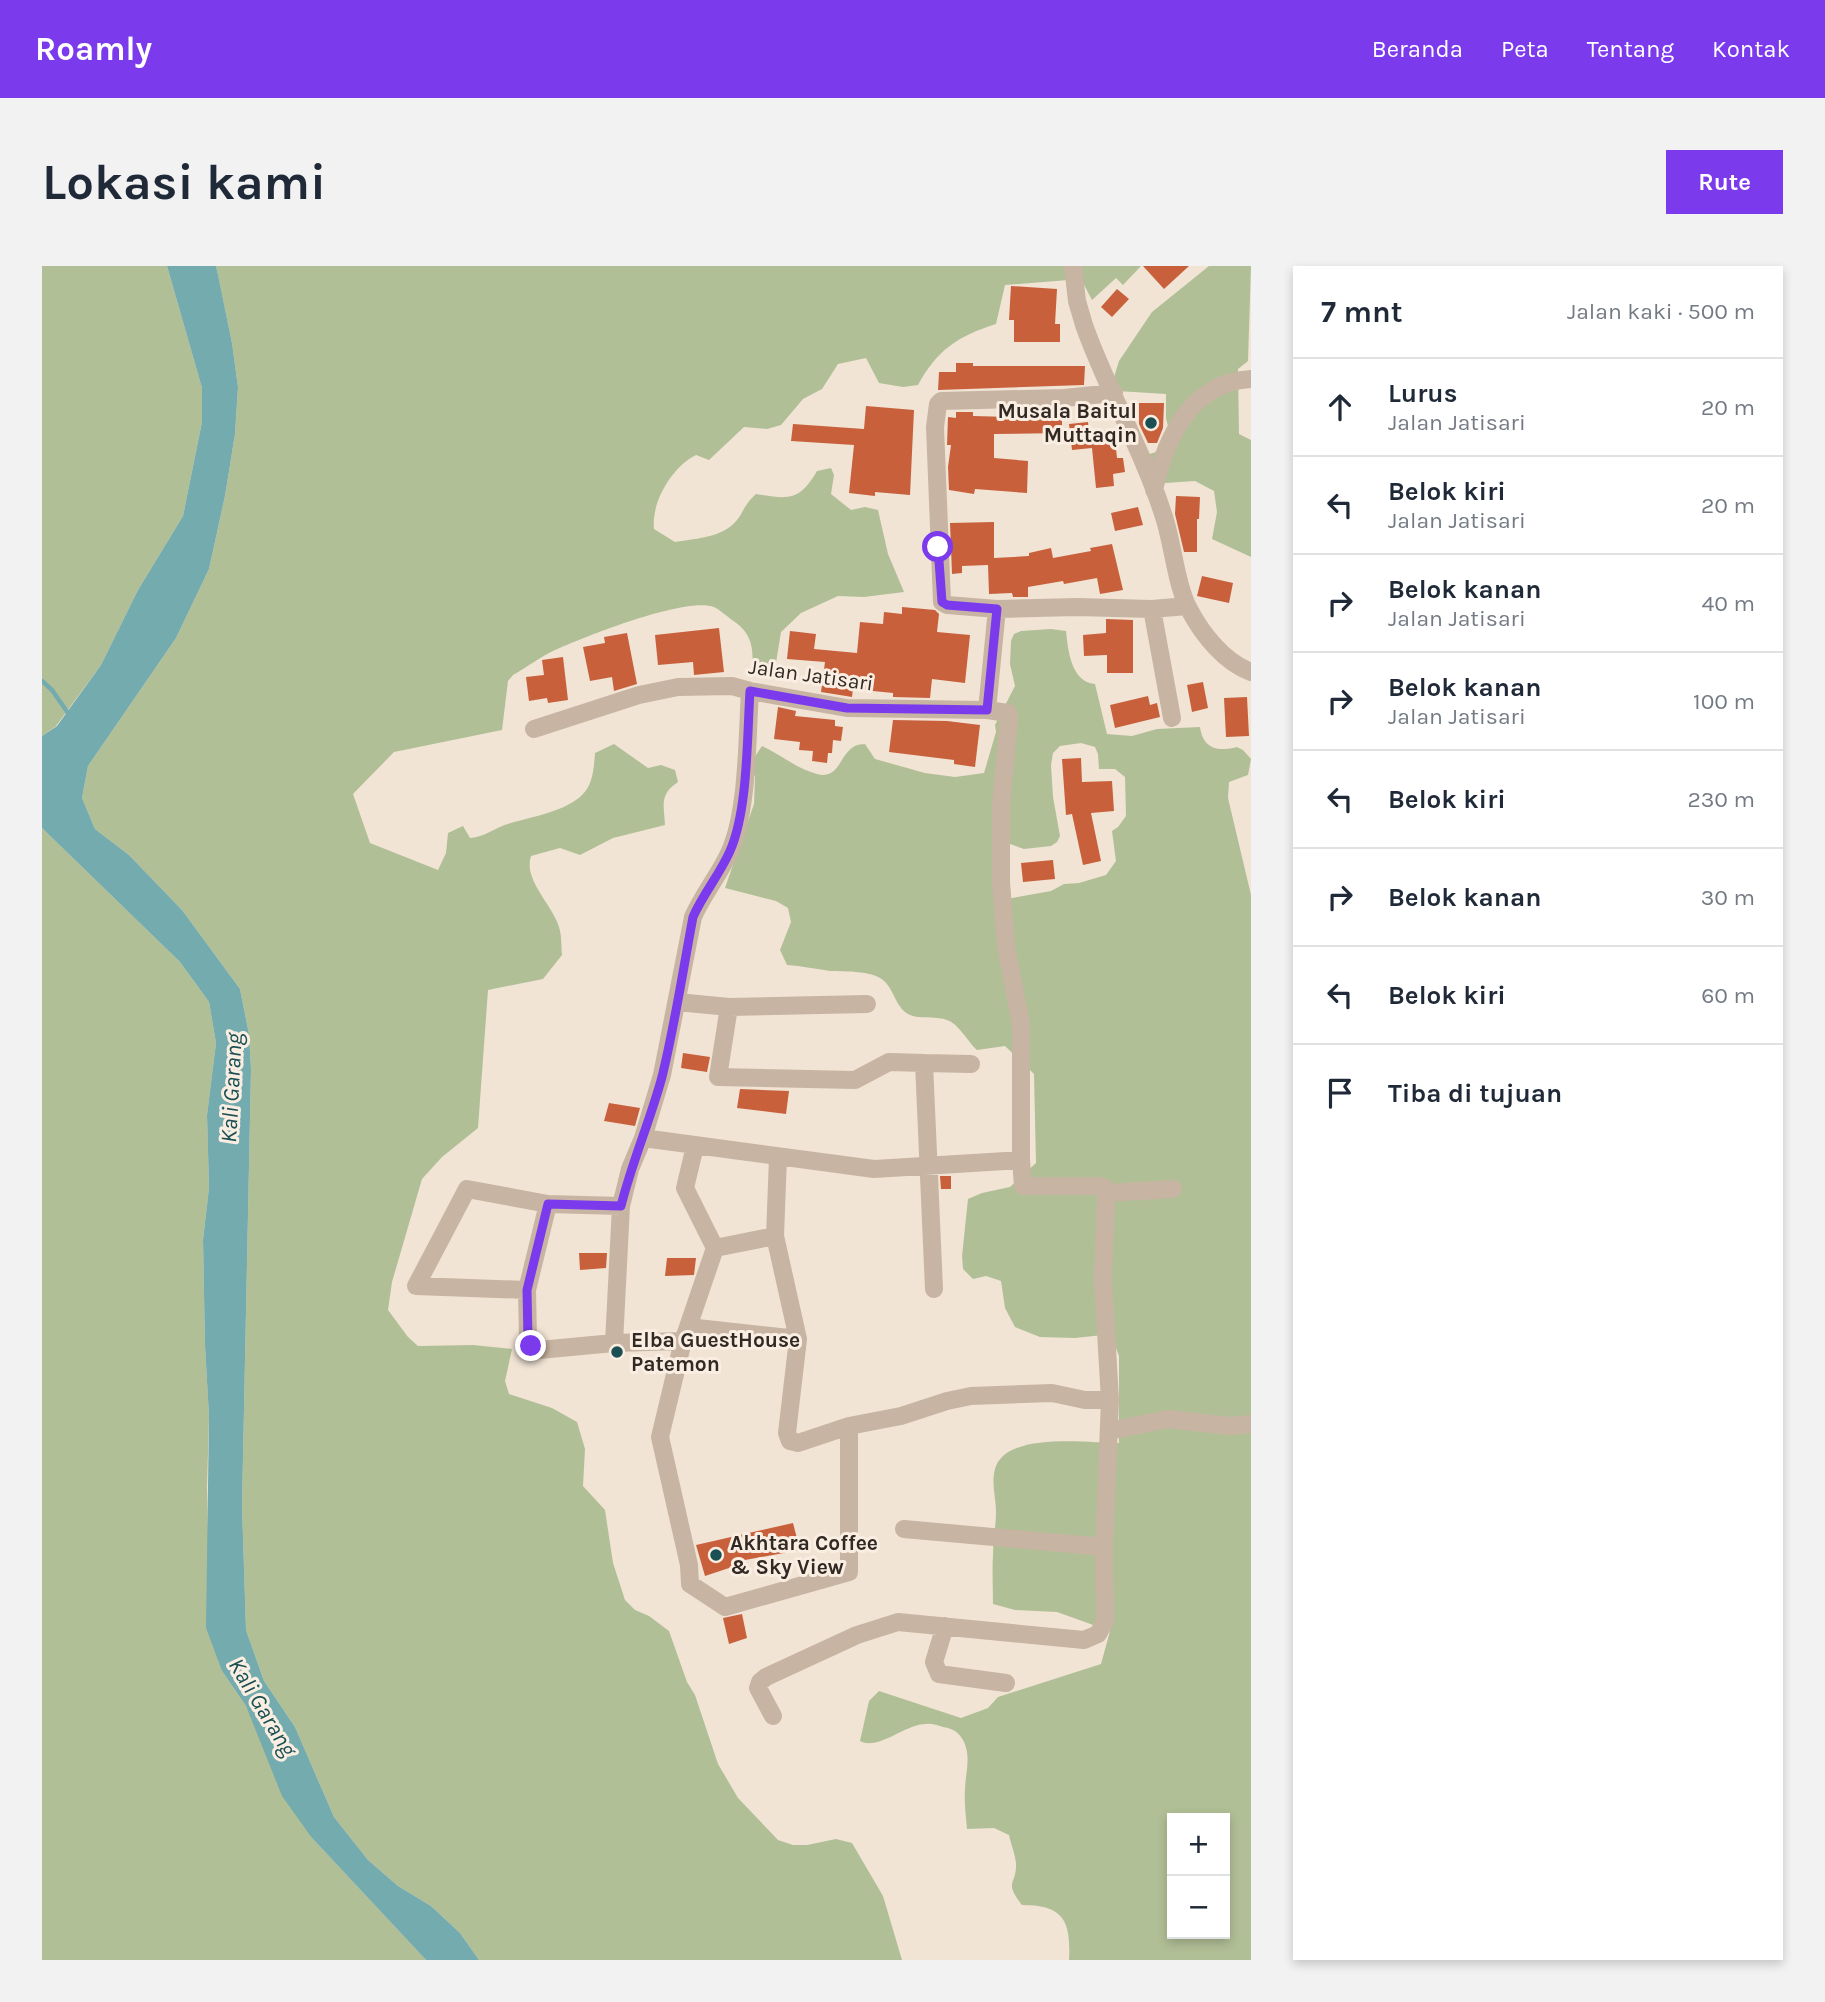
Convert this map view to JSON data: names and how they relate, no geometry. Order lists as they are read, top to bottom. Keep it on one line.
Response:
{"streets":{"street":["Jalan Jatisari"]},"water":["Kali Garang"],"places":["Musala Baitul Muttaqin","Elba GuestHouse Patemon","Akhtara Coffee & Sky View"],"page":{"header":"Roamly","nav":["Beranda","Peta","Tentang","Kontak"],"buttons":"Rute","title":"Lokasi kami","heading":["7 mnt","Jalan kaki · 500 m"],"list":[["Lurus","Jalan Jatisari","20 m"],["Belok kiri","Jalan Jatisari","20 m"],["Belok kanan","Jalan Jatisari","40 m"],["Belok kanan","Jalan Jatisari","100 m"],["Belok kiri","230 m"],["Belok kanan","30 m"],["Belok kiri","60 m"],"Tiba di tujuan"],"map_buttons":["+","−"]}}
